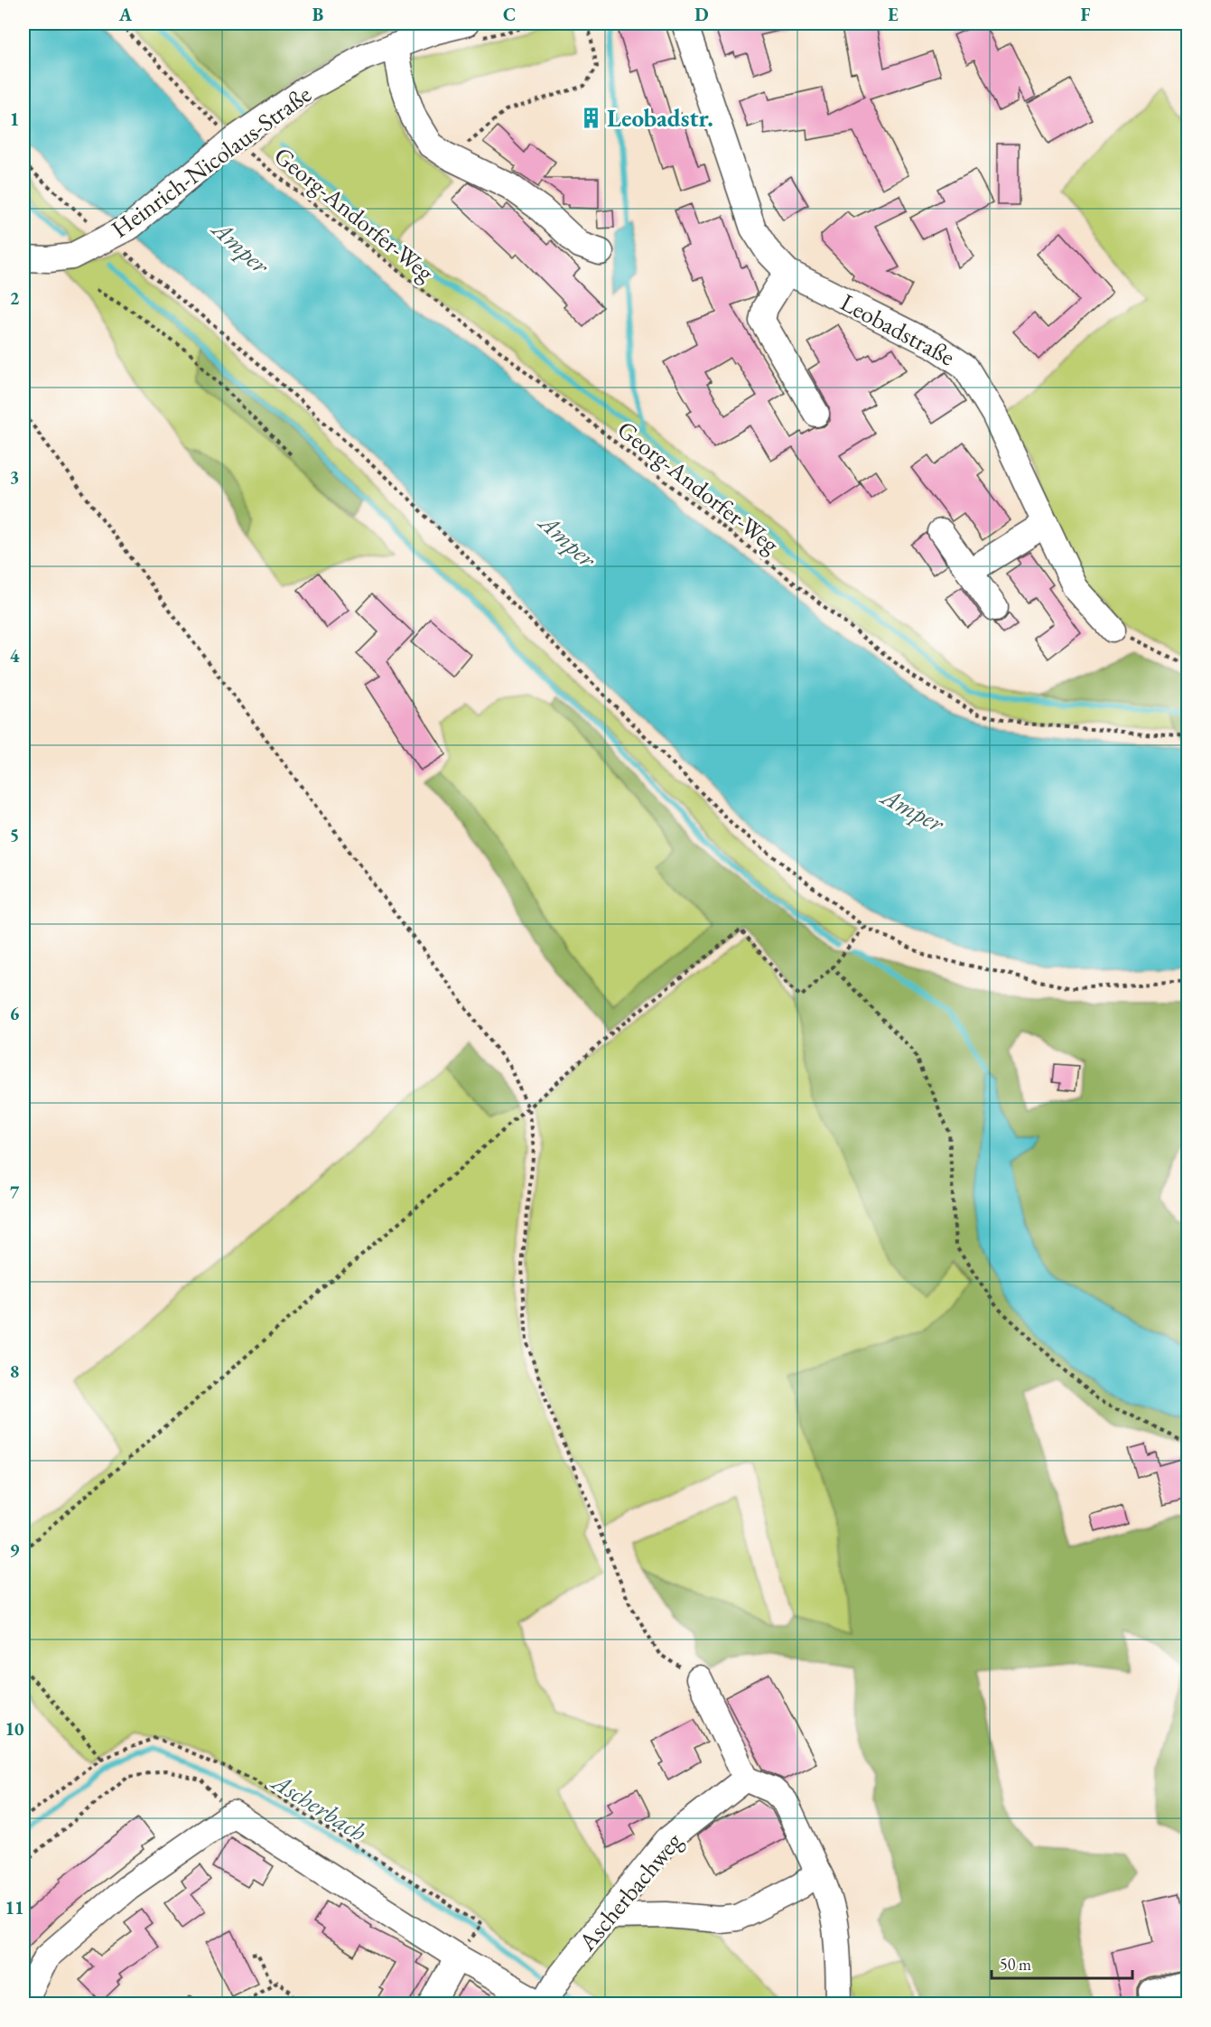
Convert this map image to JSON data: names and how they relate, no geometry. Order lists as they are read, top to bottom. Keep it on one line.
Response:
{"streets":{"street":["Heinrich-Nicolaus-Straße","Leobadstraße","Ascherbachweg"],"path":["Georg-Andorfer-Weg"]},"crossings":[["Heinrich-Nicolaus-Straße","Georg-Andorfer-Weg"]],"water":["Amper","Ascherbach"],"places":{"building":["Leobadstr."]},"scale_bar":"50 m","grid":{"columns":["A","B","C","D","E","F"],"rows":["1","2","3","4","5","6","7","8","9","10","11"]}}
